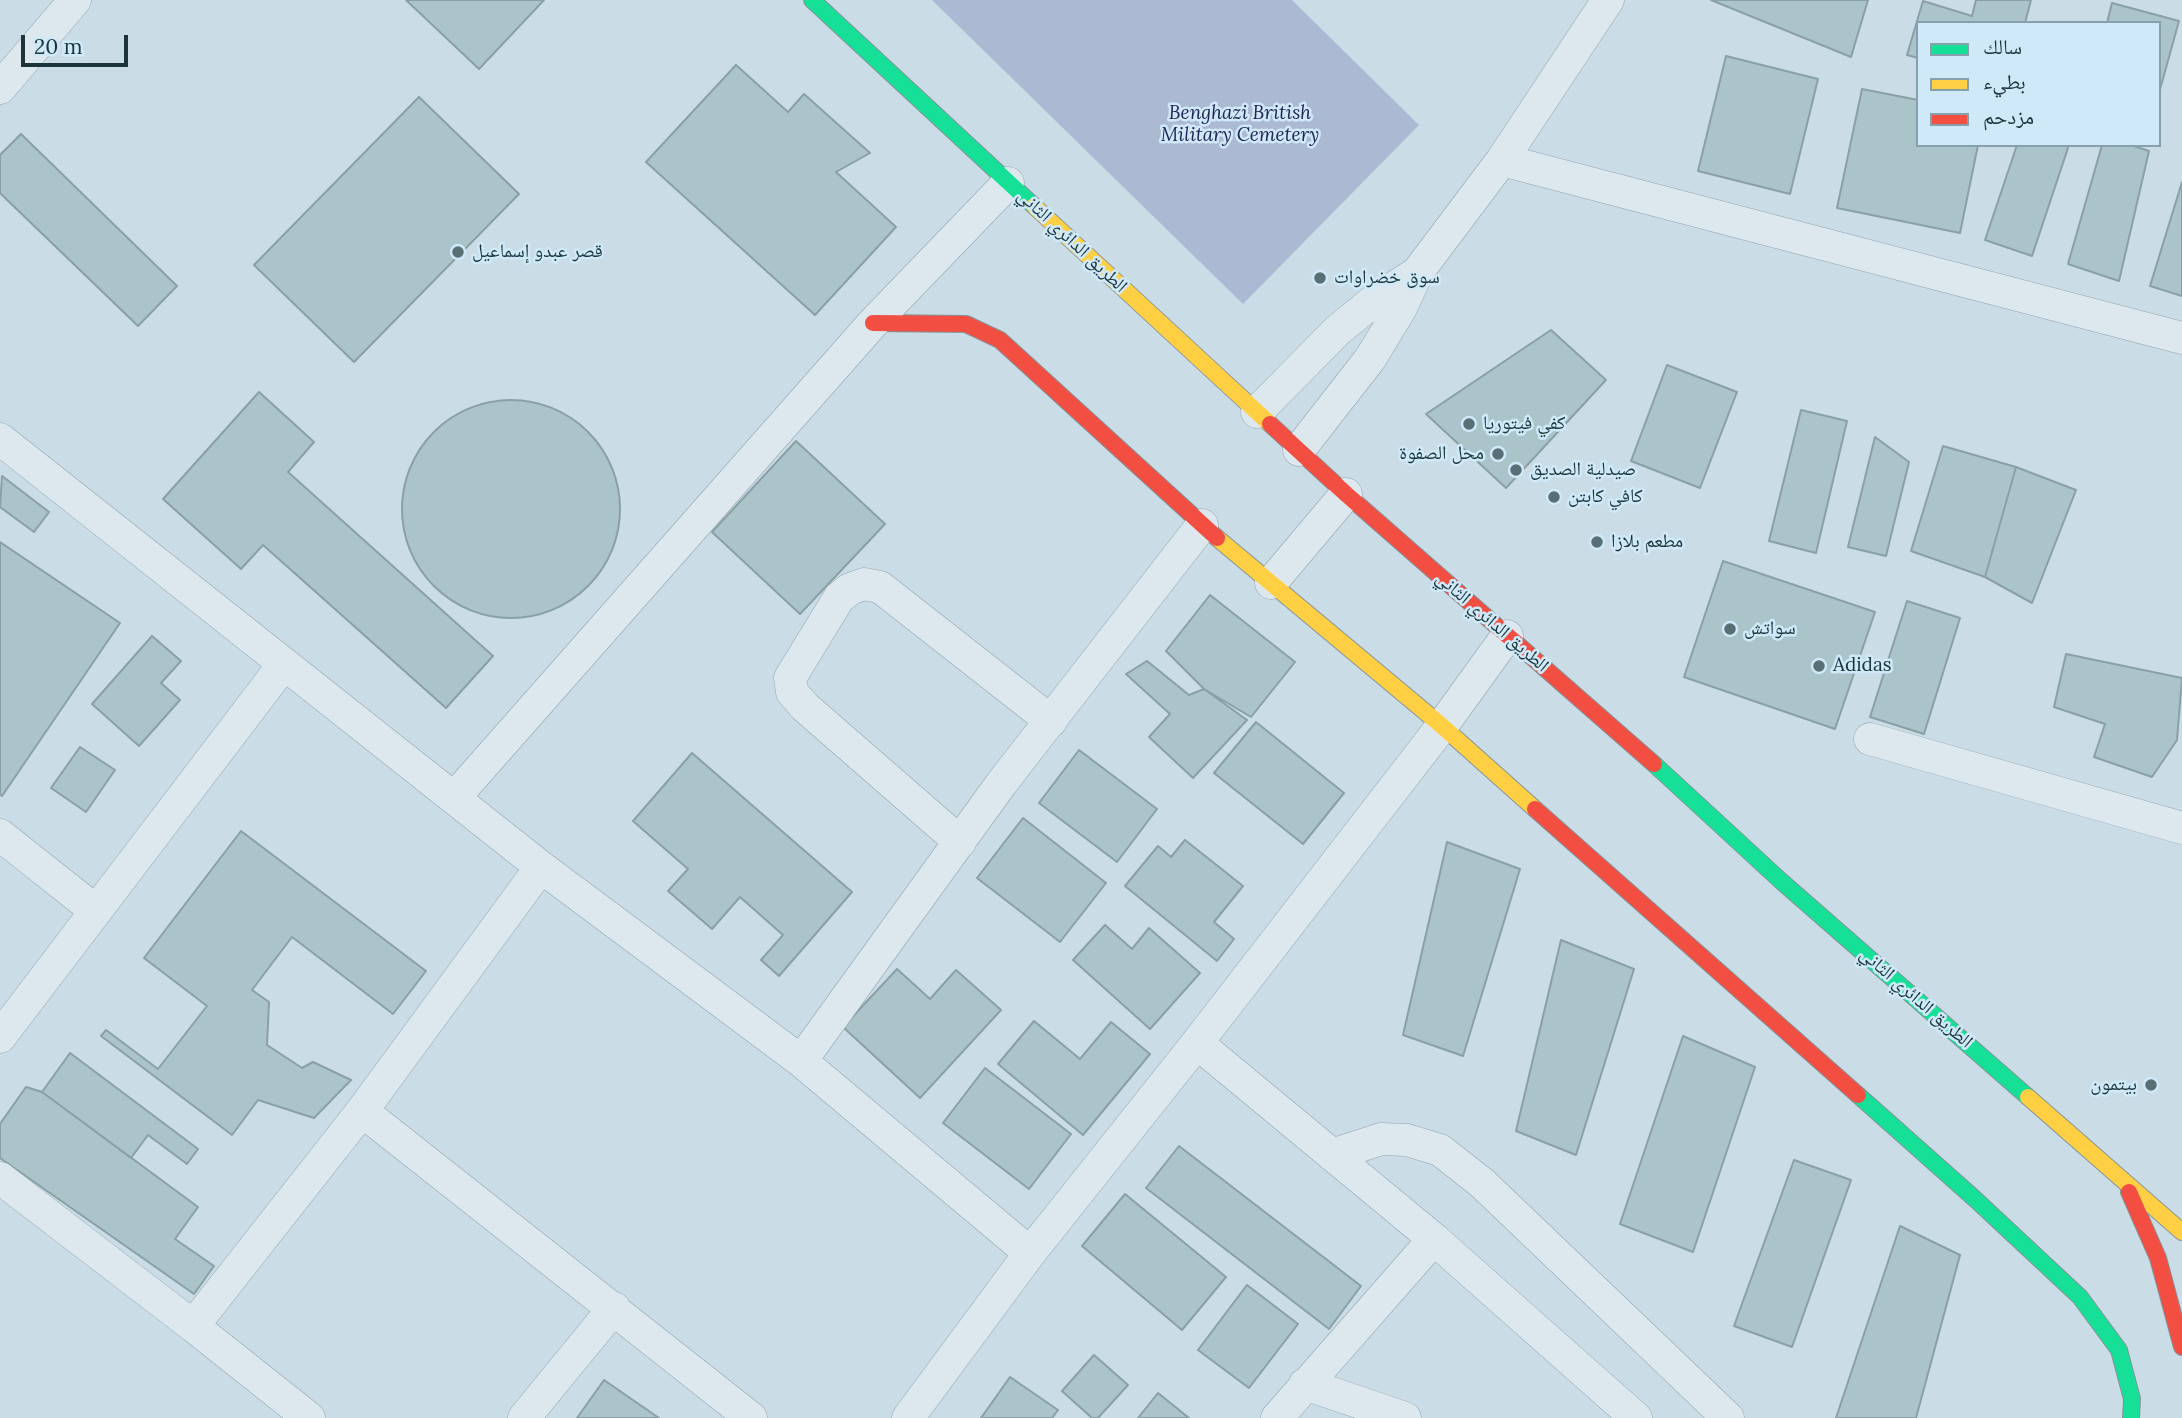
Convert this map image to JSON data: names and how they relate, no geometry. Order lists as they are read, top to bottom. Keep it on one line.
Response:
{"streets":{"main road":["الطريق الدائري الثاني"]},"parks":["Benghazi British Military Cemetery"],"places":["قصر عبدو إسماعيل","سوق خضراوات","كفي فيتوريا","محل الصفوة","صيدلية الصديق","كافي كابتن","مطعم بلازا","سواتش","Adidas","بيتمون"],"legend":["سالك","بطيء","مزدحم"],"scale_bar":"20 m"}
